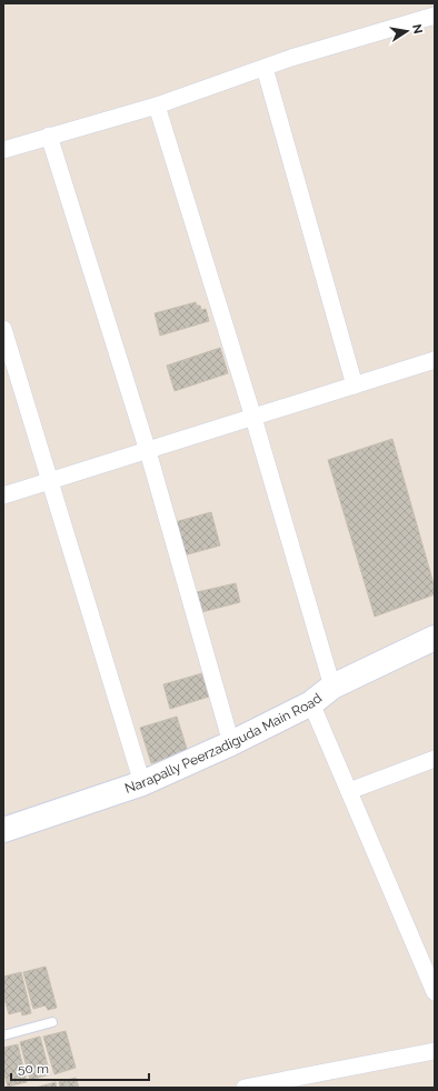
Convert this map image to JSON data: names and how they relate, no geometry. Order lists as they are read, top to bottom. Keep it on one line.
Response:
{"streets":{"street":["Narapally Peerzadiguda Main Road"]},"scale_bar":"50 m","north":"right"}
